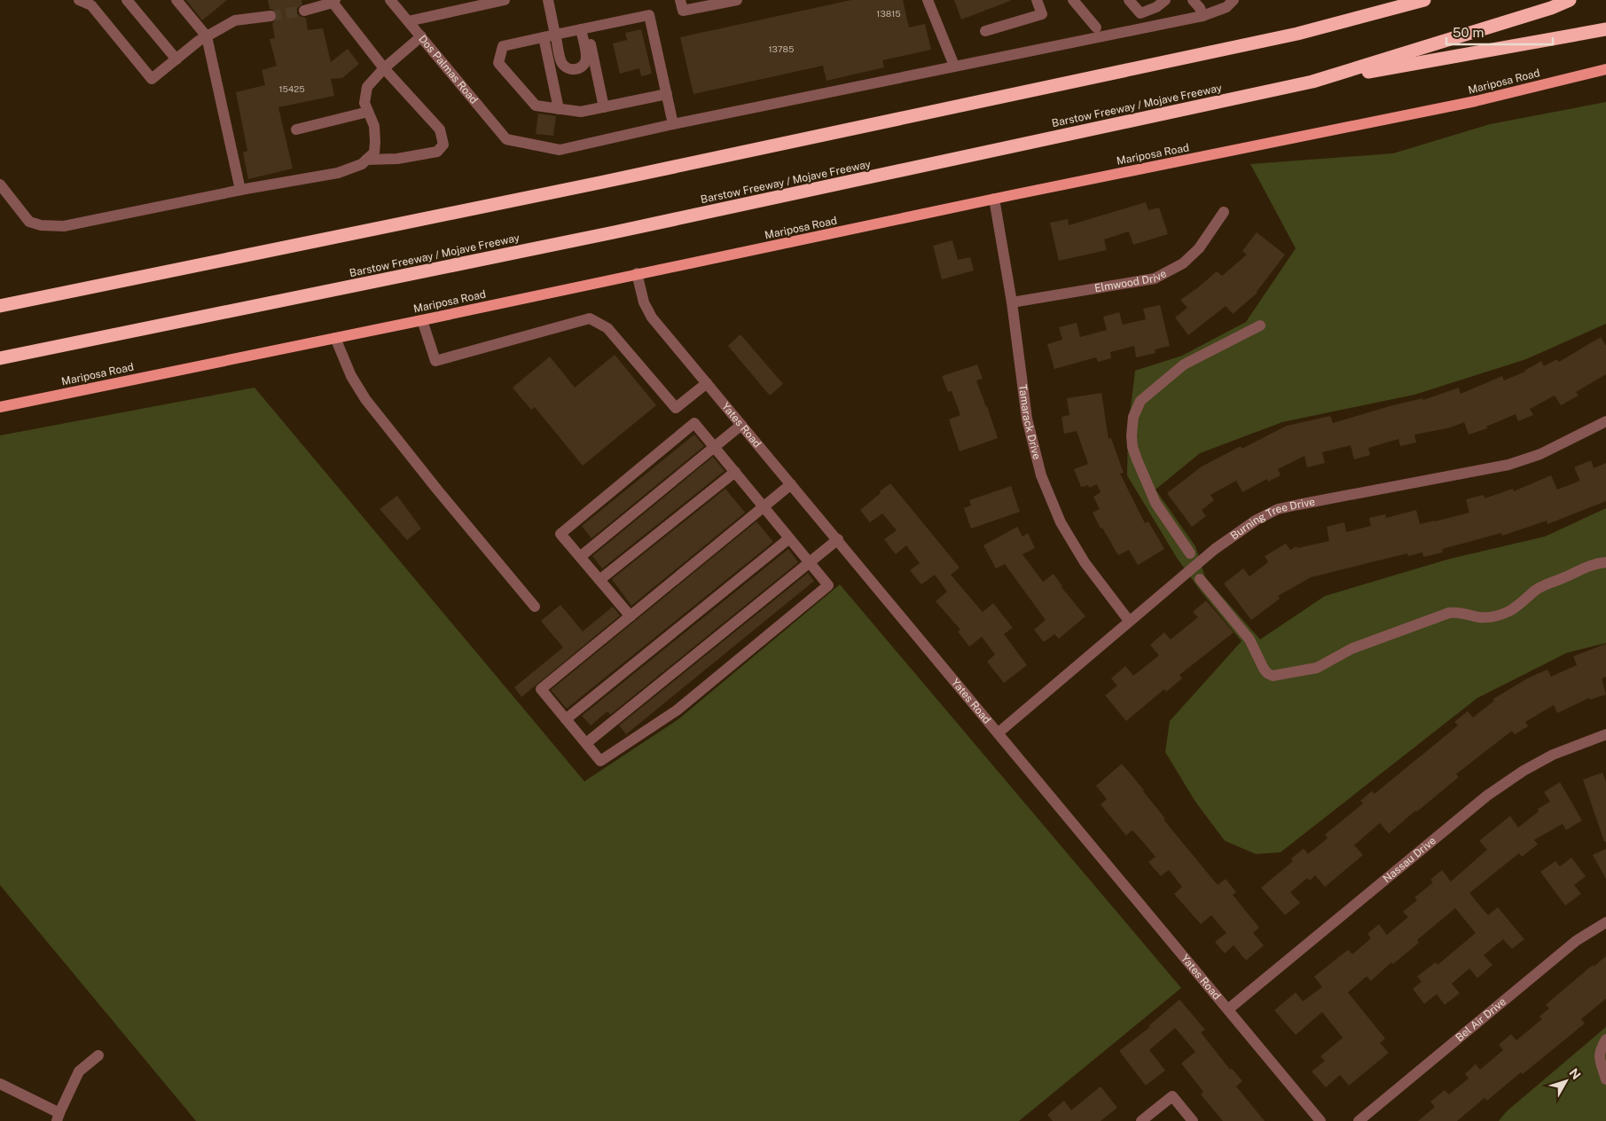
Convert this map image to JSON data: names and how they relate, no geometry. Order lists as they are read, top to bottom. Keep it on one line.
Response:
{"streets":{"highway":["Barstow Freeway / Mojave Freeway"],"main road":["Mariposa Road"],"street":["Dos Palmas Road","Elmwood Drive","Tamarack Drive","Yates Road","Burning Tree Drive","Nassau Drive","Bel Air Drive"]},"crossings":[["Mariposa Road","Tamarack Drive"],["Mariposa Road","Yates Road"],["Elmwood Drive","Tamarack Drive"],["Tamarack Drive","Burning Tree Drive"],["Yates Road","Burning Tree Drive"],["Yates Road","Nassau Drive"]],"house_numbers":["13815","13785","15425"],"scale_bar":"50 m","north":"top right"}
